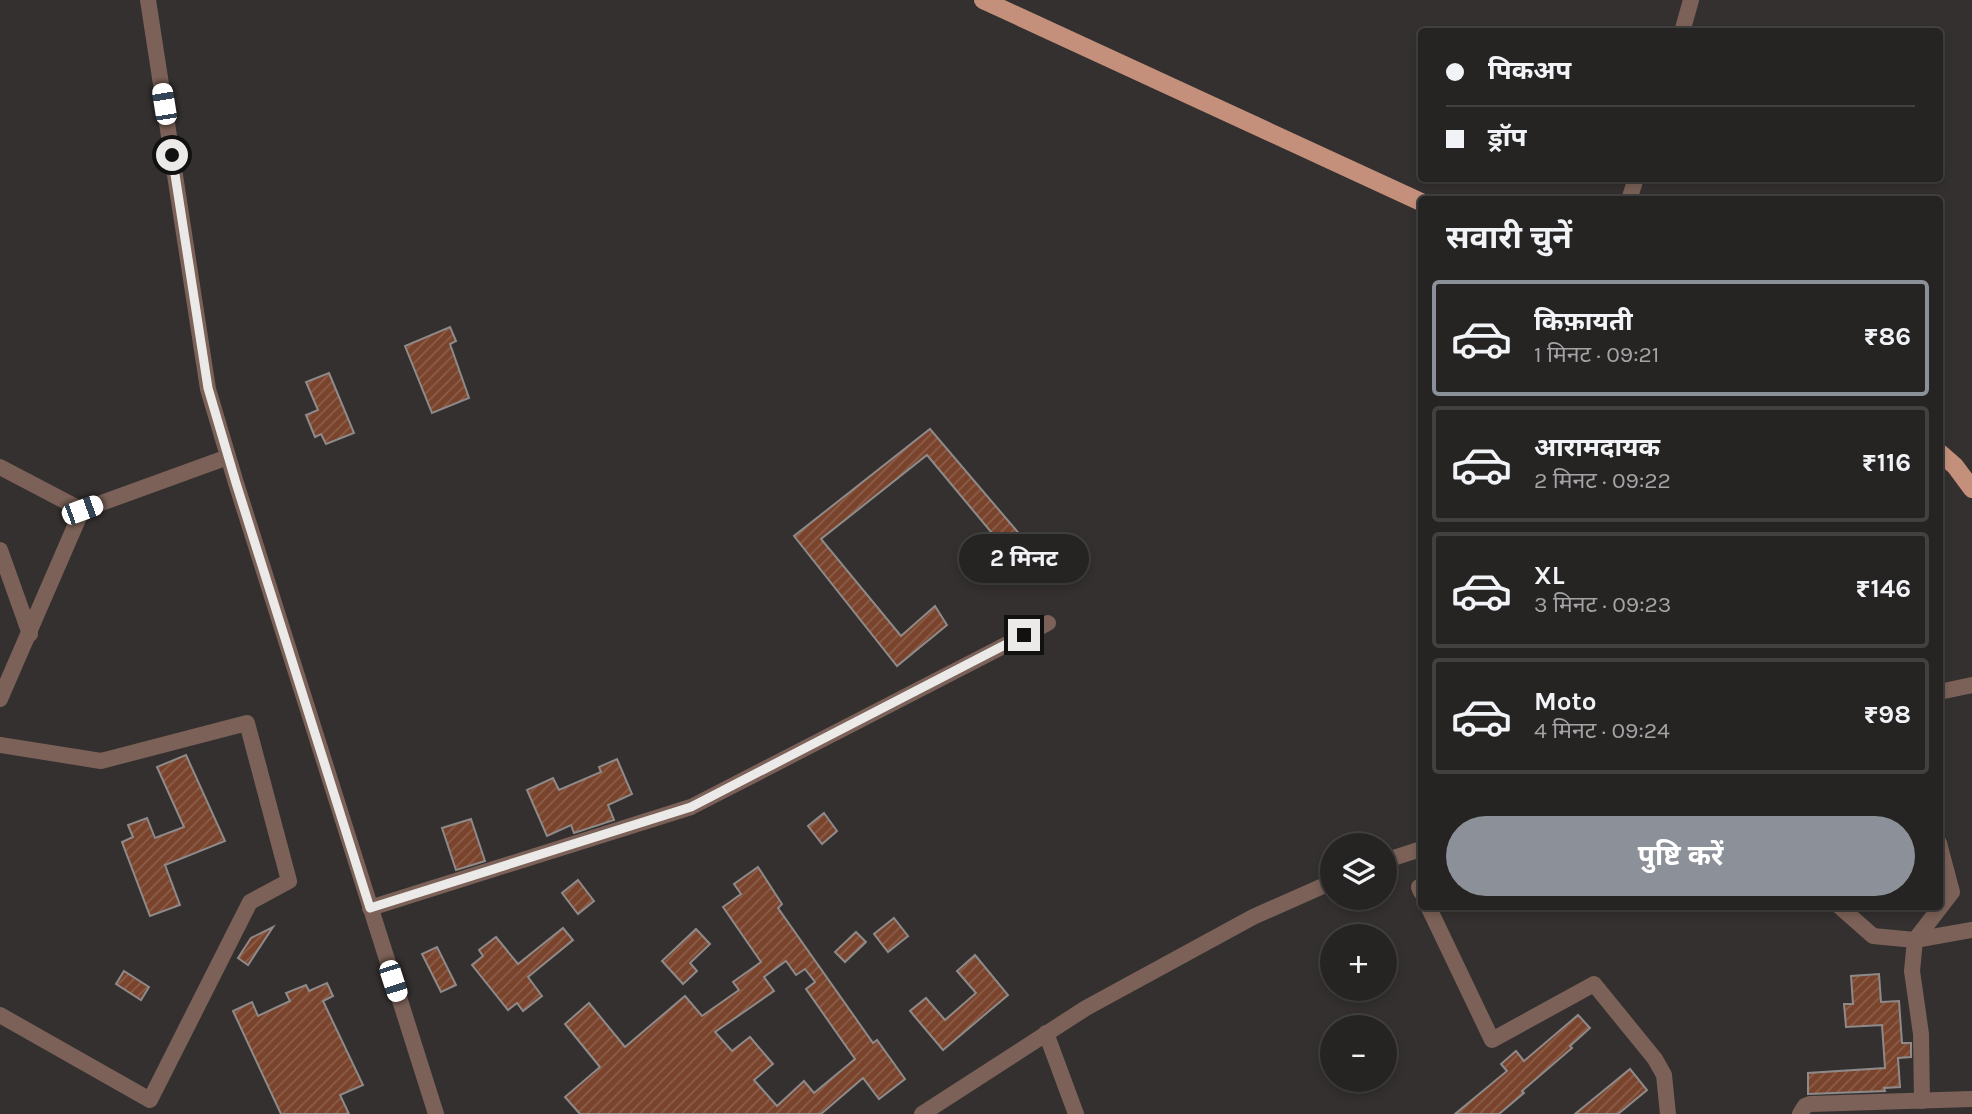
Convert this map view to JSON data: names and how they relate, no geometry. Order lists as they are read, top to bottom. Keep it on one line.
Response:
{"page":{"banner":["पिकअप","ड्रॉप"],"heading":"सवारी चुनें","list":[{"name":"किफ़ायती","note":"1 मिनट · 09:21","value":"₹86"},{"name":"आरामदायक","note":"2 मिनट · 09:22","value":"₹116"},{"name":"XL","note":"3 मिनट · 09:23","value":"₹146"},{"name":"Moto","note":"4 मिनट · 09:24","value":"₹98"}],"bubble":"2 मिनट","buttons":"पुष्टि करें","map_buttons":["+","−"]}}
